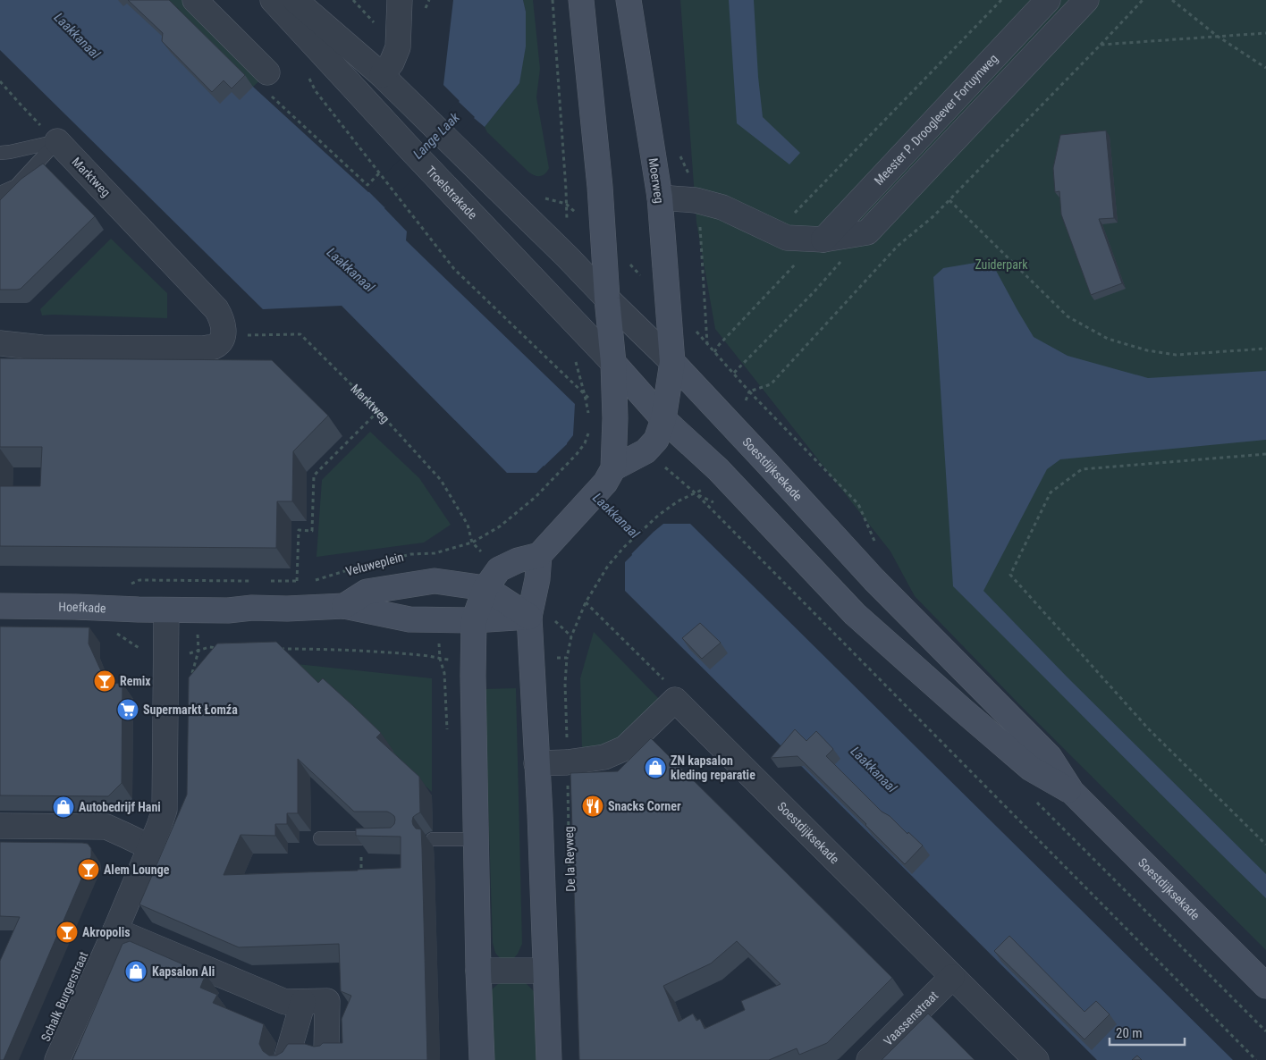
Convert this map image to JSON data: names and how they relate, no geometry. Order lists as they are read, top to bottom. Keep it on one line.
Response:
{"streets":{"main road":["Moerweg","Soestdijksekade","Veluweplein","Hoefkade"],"street":["Meester P. Droogleever Fortuynweg","Marktweg","Troelstrakade","Schalk Burgerstraat","Vaassenstraat"],"path":["De la Reyweg"]},"crossings":[["Marktweg","Veluweplein"],["Moerweg","Soestdijksekade"],["Soestdijksekade","Vaassenstraat"],["Hoefkade","Schalk Burgerstraat"]],"water":["Laakkanaal","Lange Laak"],"parks":["Zuiderpark"],"places":{"bar":["Remix","Alem Lounge","Akropolis"],"supermarket":["Supermarkt Łomźa"],"shop":["ZN kapsalon kleding reparatie","Autobedrijf Hani","Kapsalon Ali"],"restaurant":["Snacks Corner"]},"scale_bar":"20 m"}
